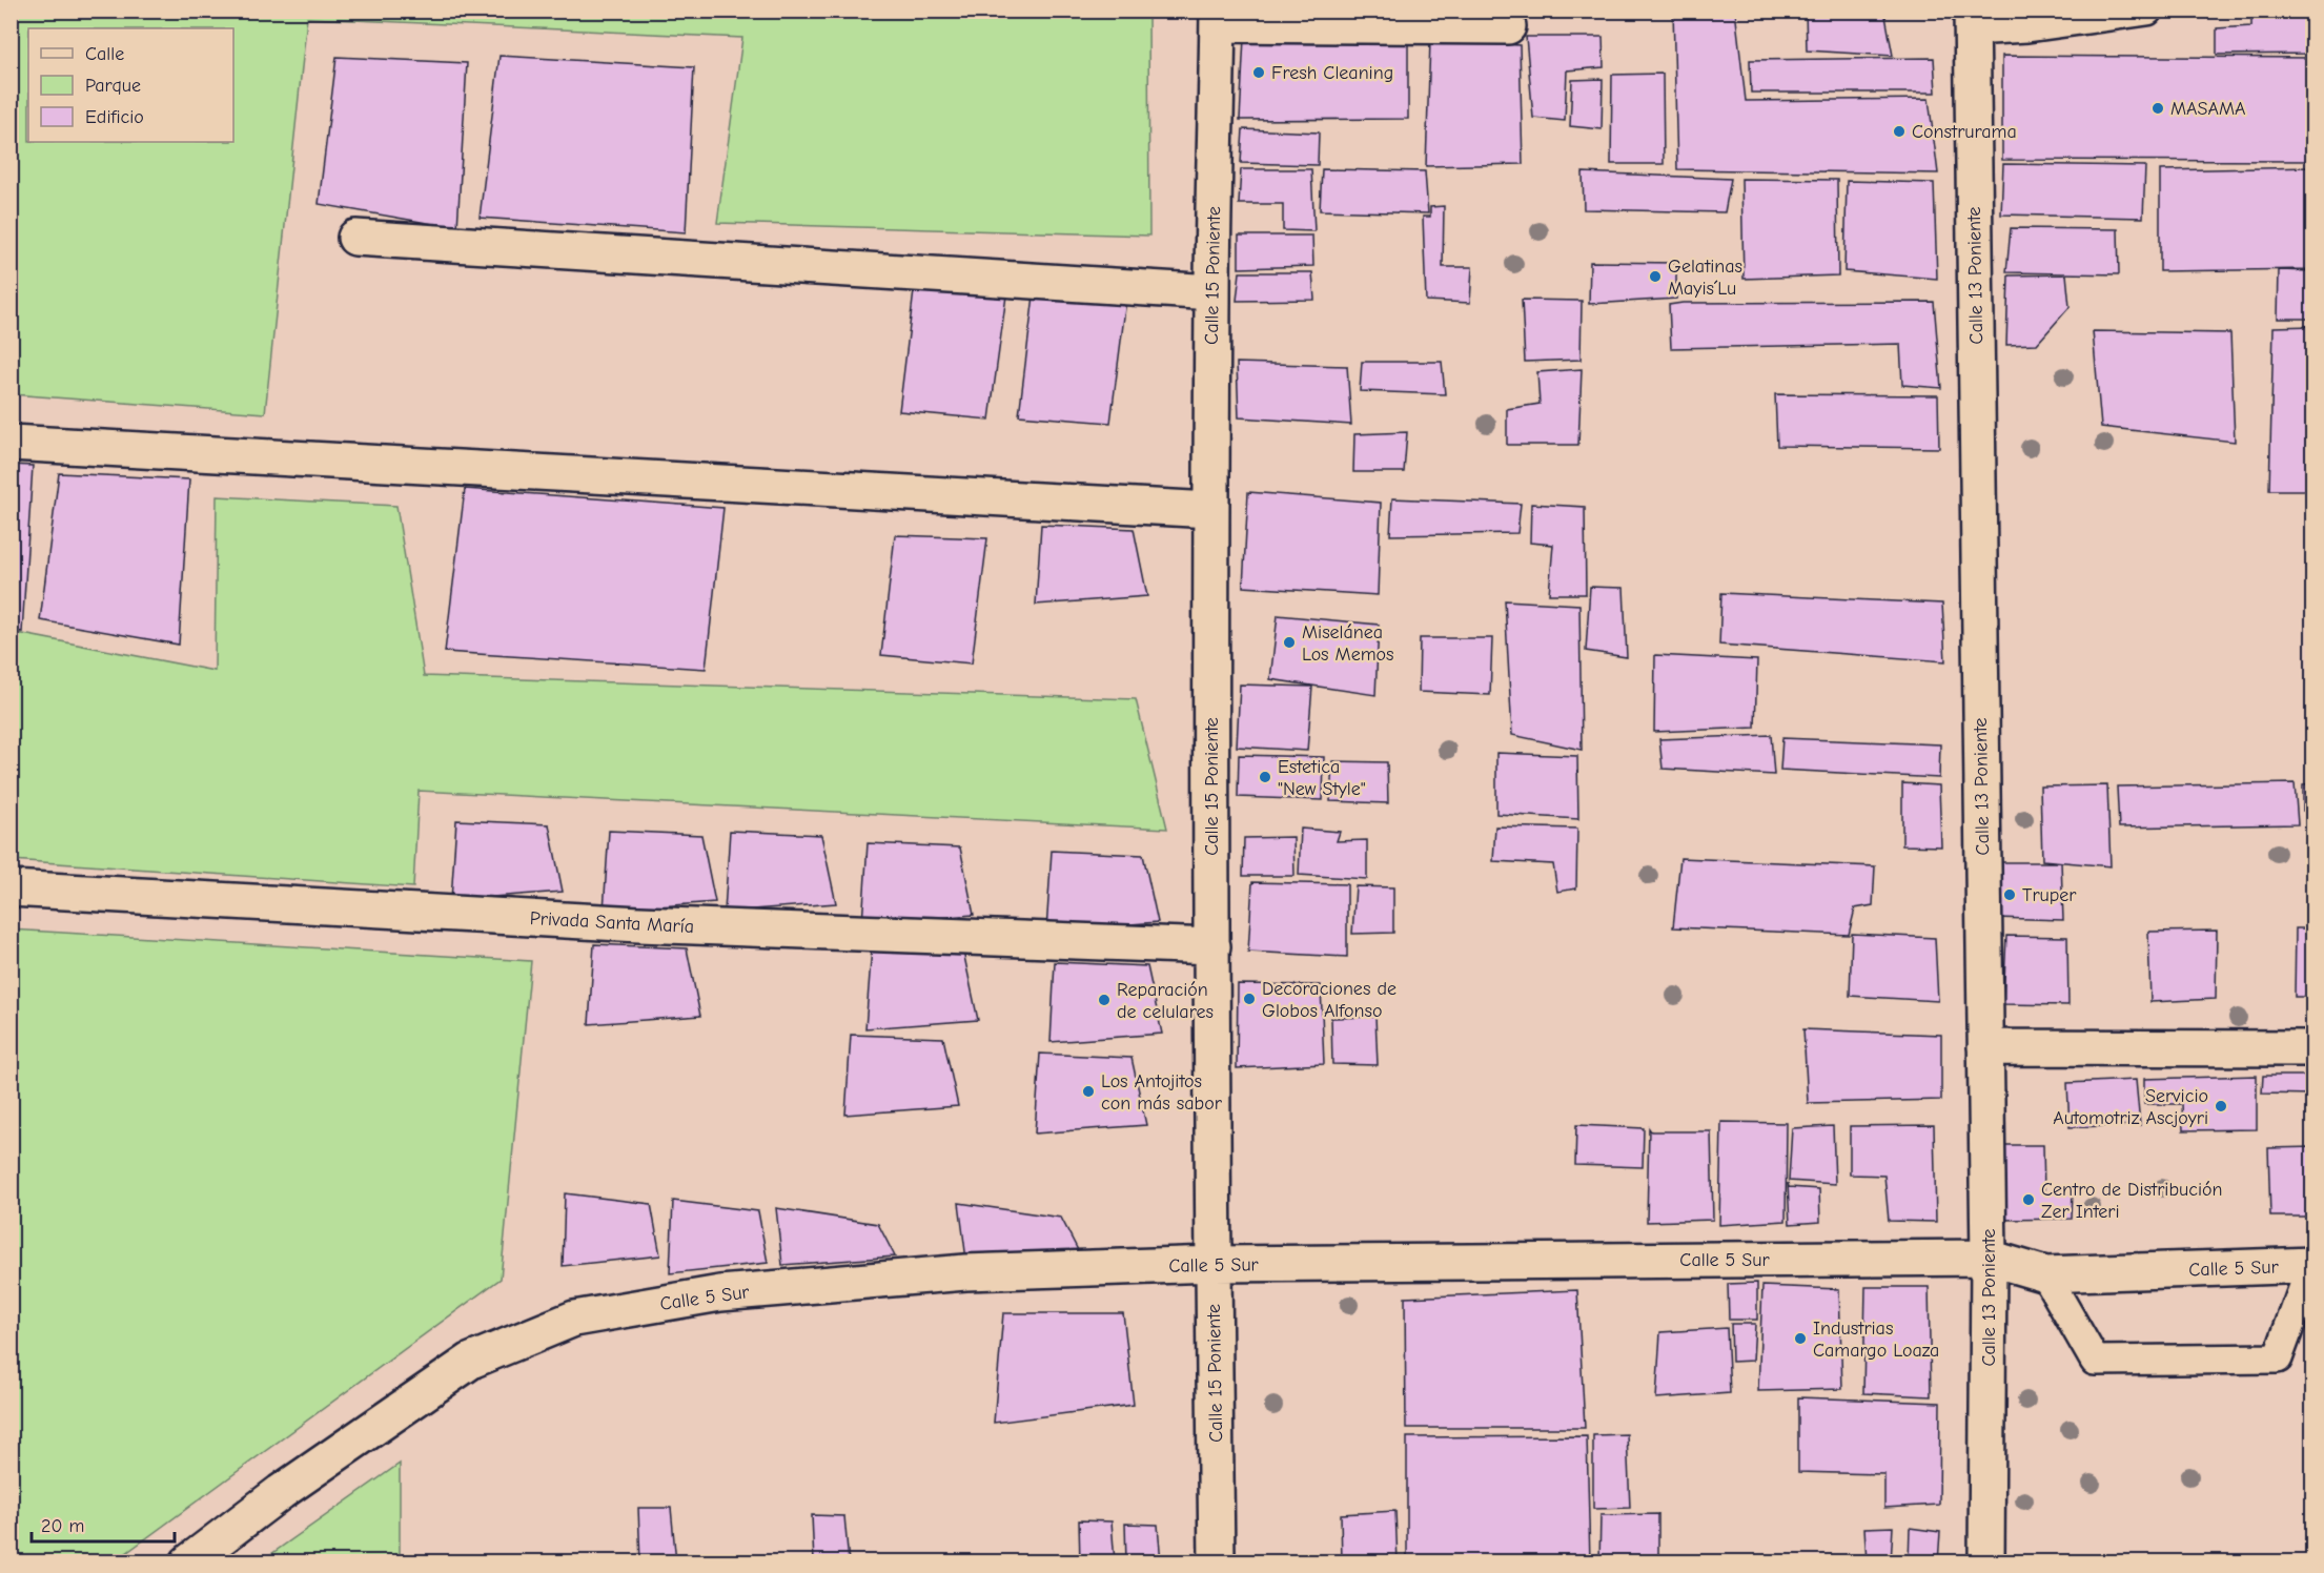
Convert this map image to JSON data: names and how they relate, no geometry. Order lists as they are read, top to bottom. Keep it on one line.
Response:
{"streets":{"street":["Calle 15 Poniente","Calle 13 Poniente","Privada Santa María","Calle 5 Sur"]},"crossings":[["Calle 15 Poniente","Privada Santa María"],["Calle 15 Poniente","Calle 5 Sur"],["Calle 13 Poniente","Calle 5 Sur"]],"places":["Fresh Cleaning","MASAMA","Construrama","Gelatinas Mayis´Lu","Miselánea Los Memos","Estetica \"New Style\"","Truper","Decoraciones de Globos Alfonso","Reparación de celulares","Los Antojitos con más sabor","Servicio Automotriz Ascjoyri","Centro de Distribución Zer Interi","Industrias Camargo Loaza"],"legend":["Calle","Parque","Edificio"],"scale_bar":"20 m"}
